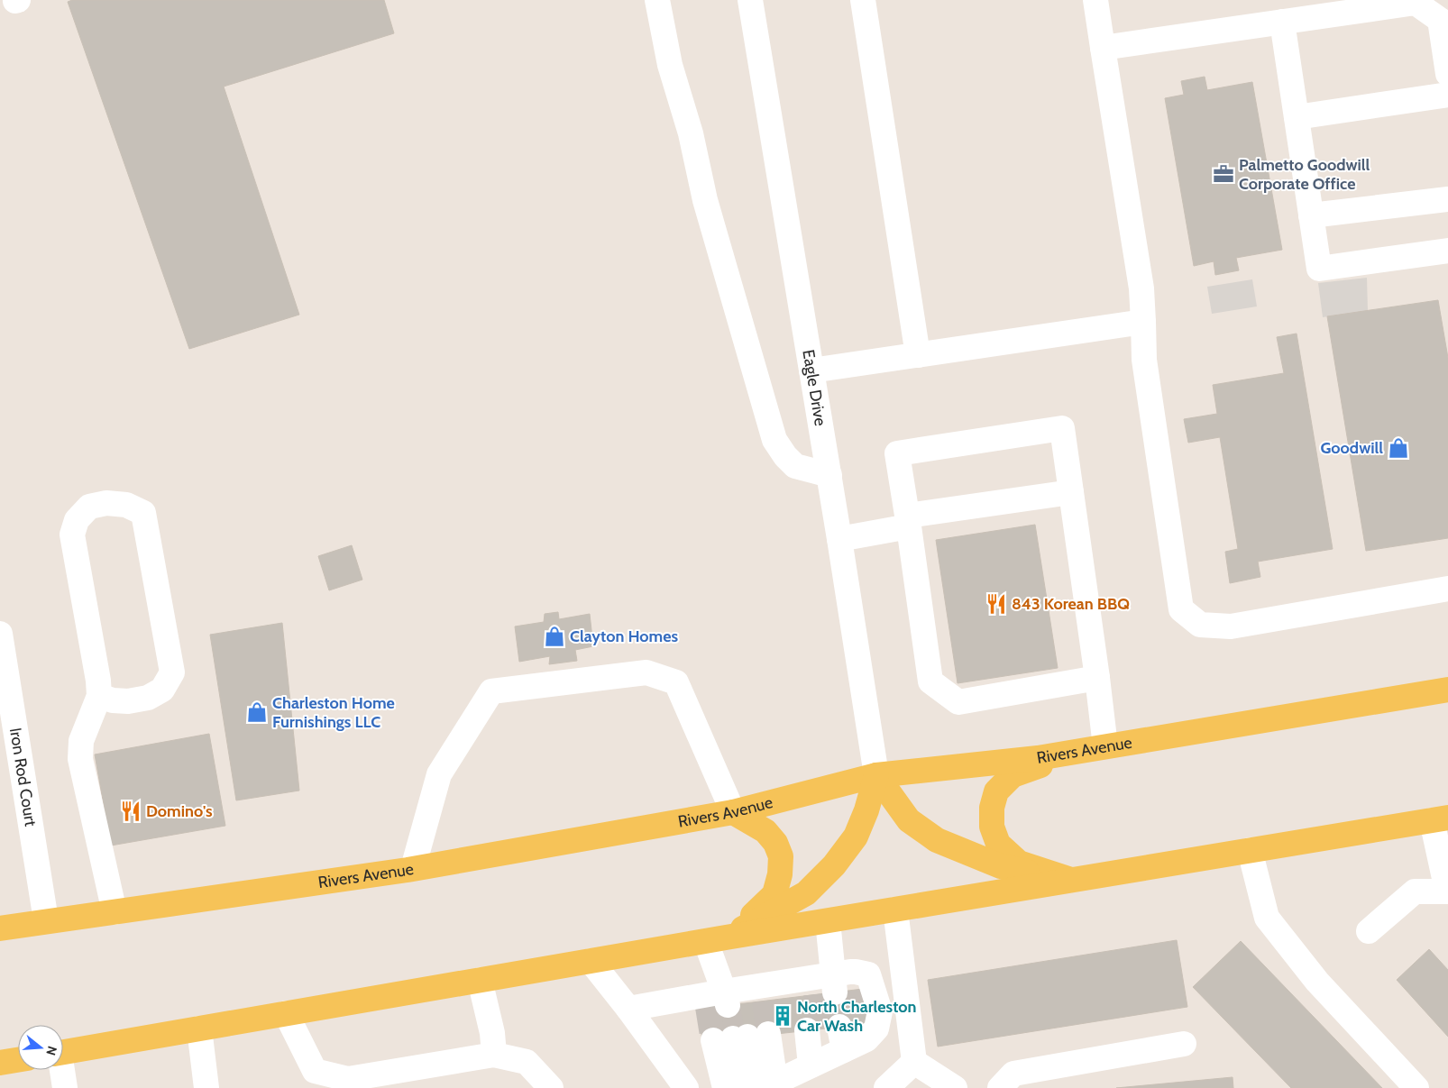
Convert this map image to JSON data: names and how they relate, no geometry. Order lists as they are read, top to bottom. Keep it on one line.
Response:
{"streets":{"main road":["Rivers Avenue"],"street":["Eagle Drive","Iron Rod Court"]},"crossings":[["Eagle Drive","Rivers Avenue"],["Rivers Avenue","Iron Rod Court"]],"places":{"office":["Palmetto Goodwill Corporate Office"],"shop":["Goodwill","Clayton Homes","Charleston Home Furnishings LLC"],"restaurant":["843 Korean BBQ","Domino's"],"building":["North Charleston Car Wash"]},"north":"right"}
